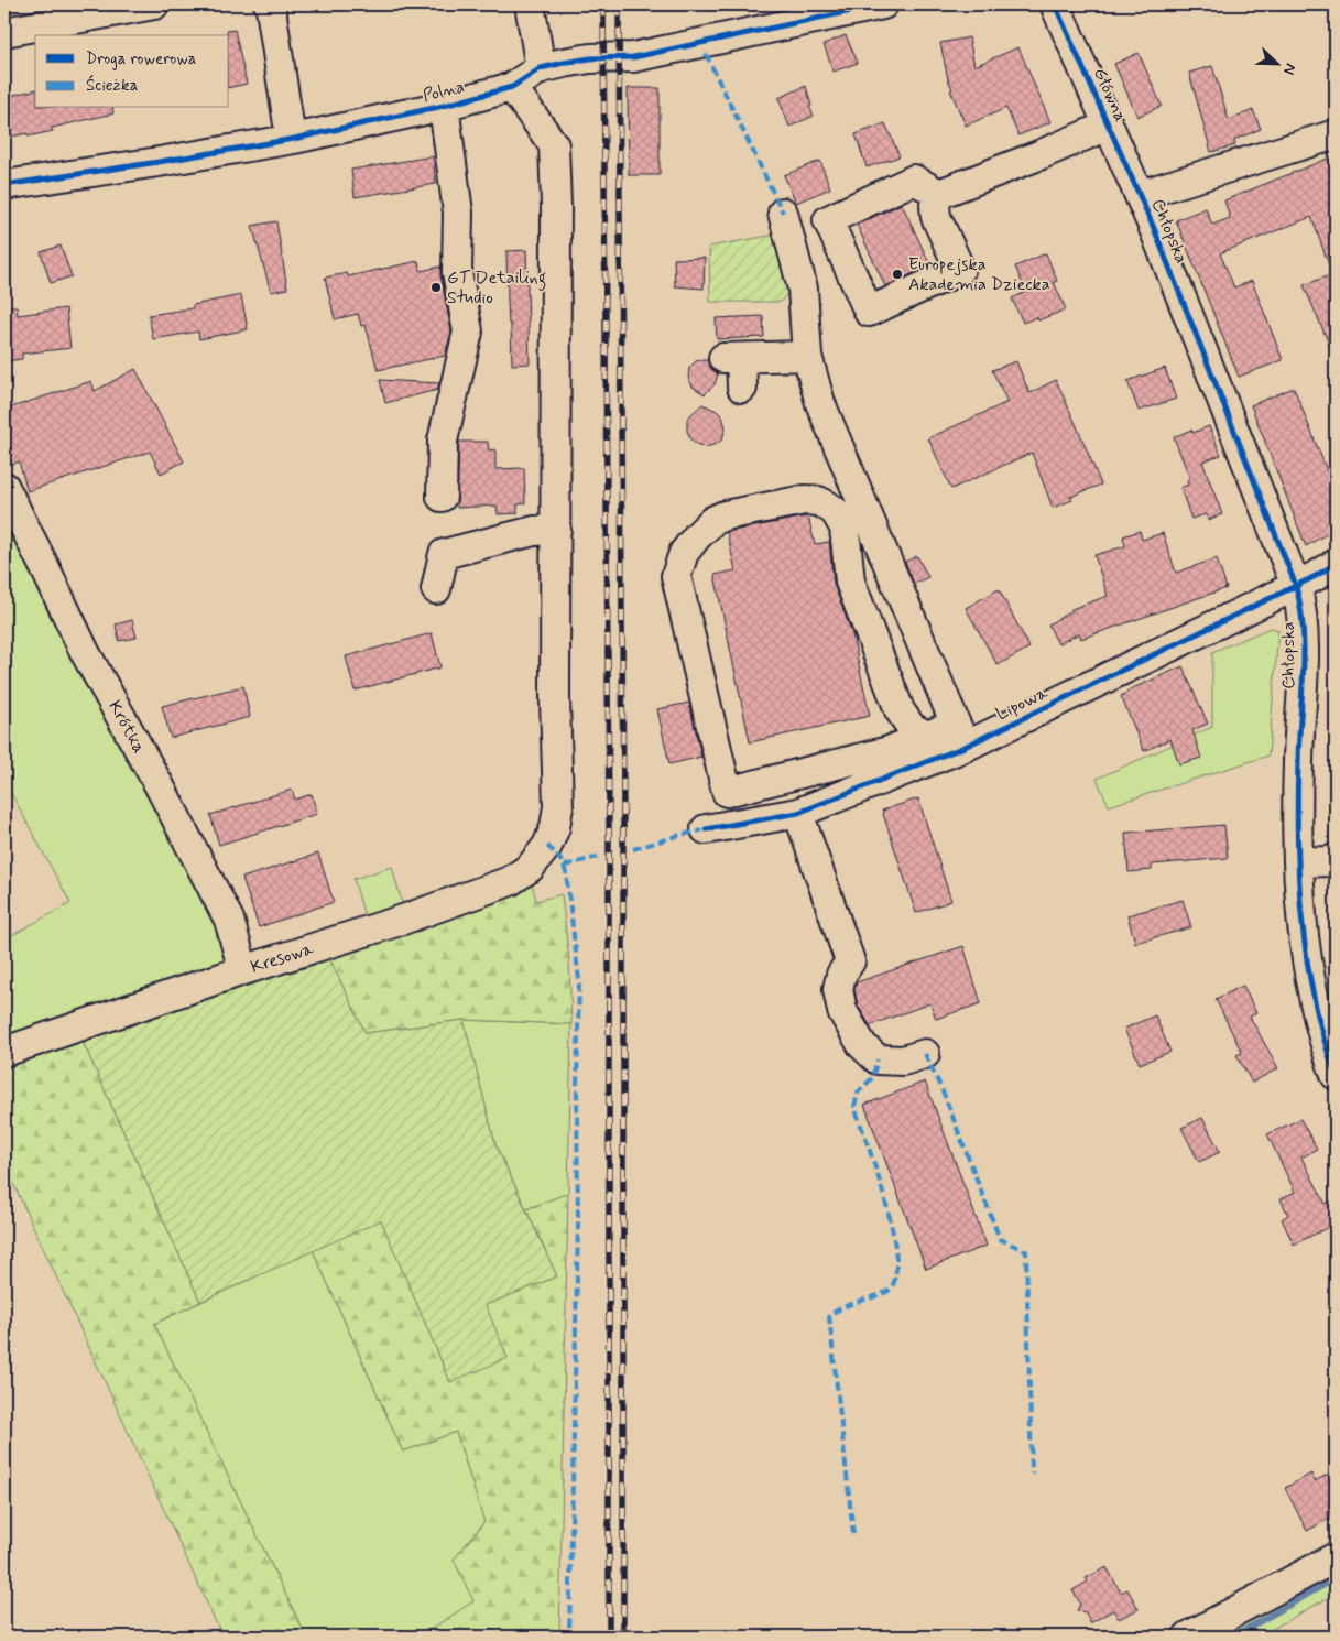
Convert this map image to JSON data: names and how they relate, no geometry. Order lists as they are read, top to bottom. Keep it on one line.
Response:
{"streets":{"street":["Polna","Główna","Chłopska","Lipowa","Krótka","Kresowa"]},"crossings":[["Polna","Kresowa"],["Główna","Chłopska"],["Chłopska","Lipowa"],["Krótka","Kresowa"]],"places":["Europejska Akademia Dziecka","GT Detailing Studio"],"legend":["Droga rowerowa","Ścieżka"],"north":"bottom right"}
